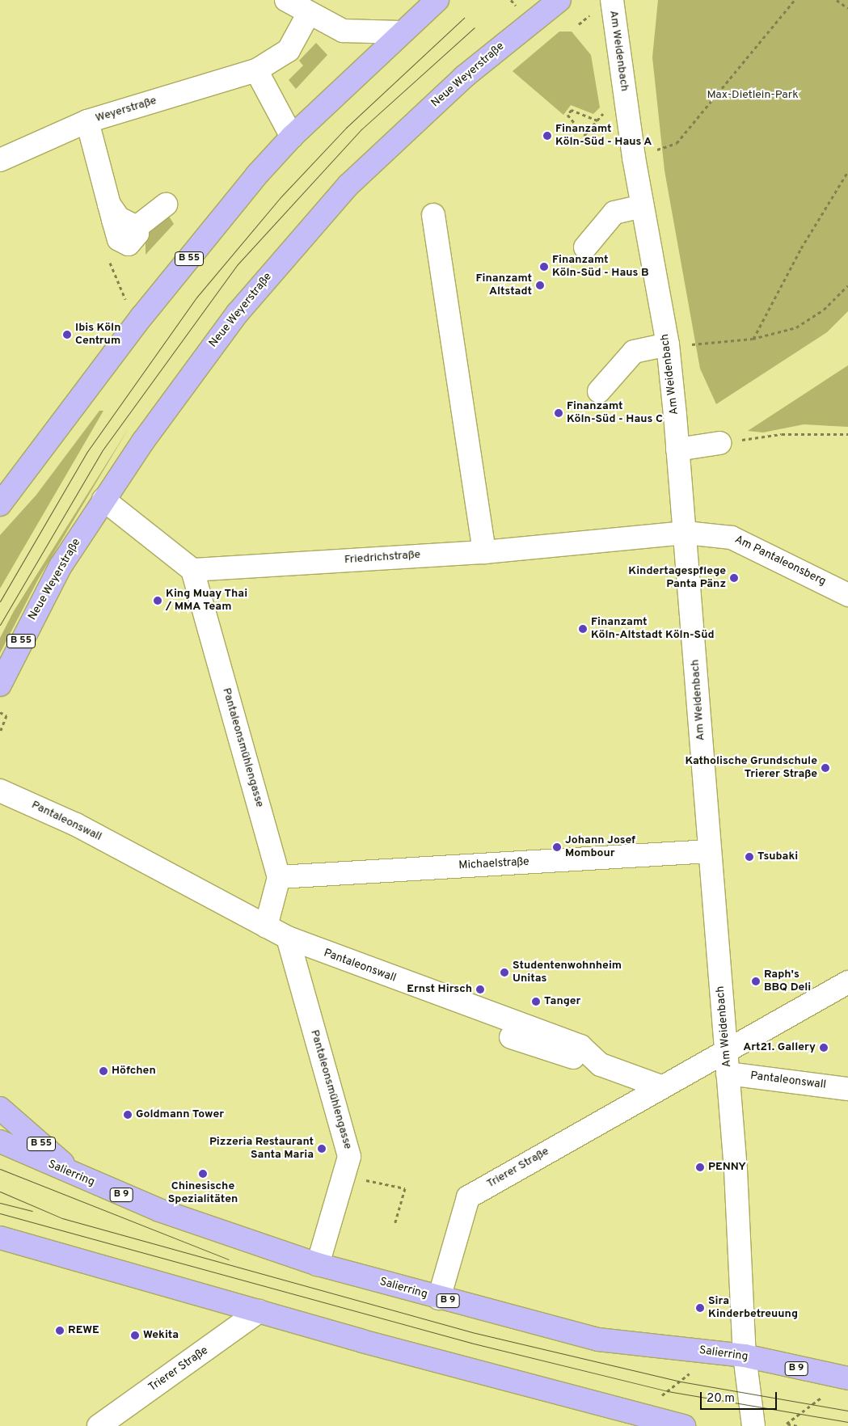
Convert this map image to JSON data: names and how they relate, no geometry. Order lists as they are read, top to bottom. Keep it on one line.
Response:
{"streets":{"main road":["Neue Weyerstraße","B 55","Salierring","B 9"],"street":["Am Weidenbach","Weyerstraße","Friedrichstraße","Am Pantaleonsberg","Pantaleonsmühlengasse","Pantaleonswall","Michaelstraße","Trierer Straße"]},"crossings":[["Am Weidenbach","Friedrichstraße"],["Am Weidenbach","Am Pantaleonsberg"],["Am Weidenbach","Pantaleonswall"],["Am Weidenbach","Michaelstraße"],["Am Weidenbach","Salierring"],["B 55","Salierring"],["Friedrichstraße","Am Pantaleonsberg"],["Friedrichstraße","Pantaleonsmühlengasse"],["Pantaleonsmühlengasse","Pantaleonswall"],["Pantaleonsmühlengasse","Michaelstraße"],["Pantaleonsmühlengasse","Salierring"],["Pantaleonswall","Trierer Straße"],["Trierer Straße","Salierring"]],"parks":["Max-Dietlein-Park"],"places":["Finanzamt Köln-Süd - Haus A","Finanzamt Köln-Süd - Haus B","Finanzamt Altstadt","Ibis Köln Centrum","Finanzamt Köln-Süd - Haus C","Kindertagespflege Panta Pänz","King Muay Thai / MMA Team","Finanzamt Köln-Altstadt Köln-Süd","Katholische Grundschule Trierer Straße","Johann Josef Mombour","Tsubaki","Studentenwohnheim Unitas","Raph's BBQ Deli","Ernst Hirsch","Tanger","Art21. Gallery","Höfchen","Goldmann Tower","Pizzeria Restaurant Santa Maria","PENNY","Chinesische Spezialitäten","Sira Kinderbetreuung","REWE","Wekita"],"scale_bar":"20 m"}
